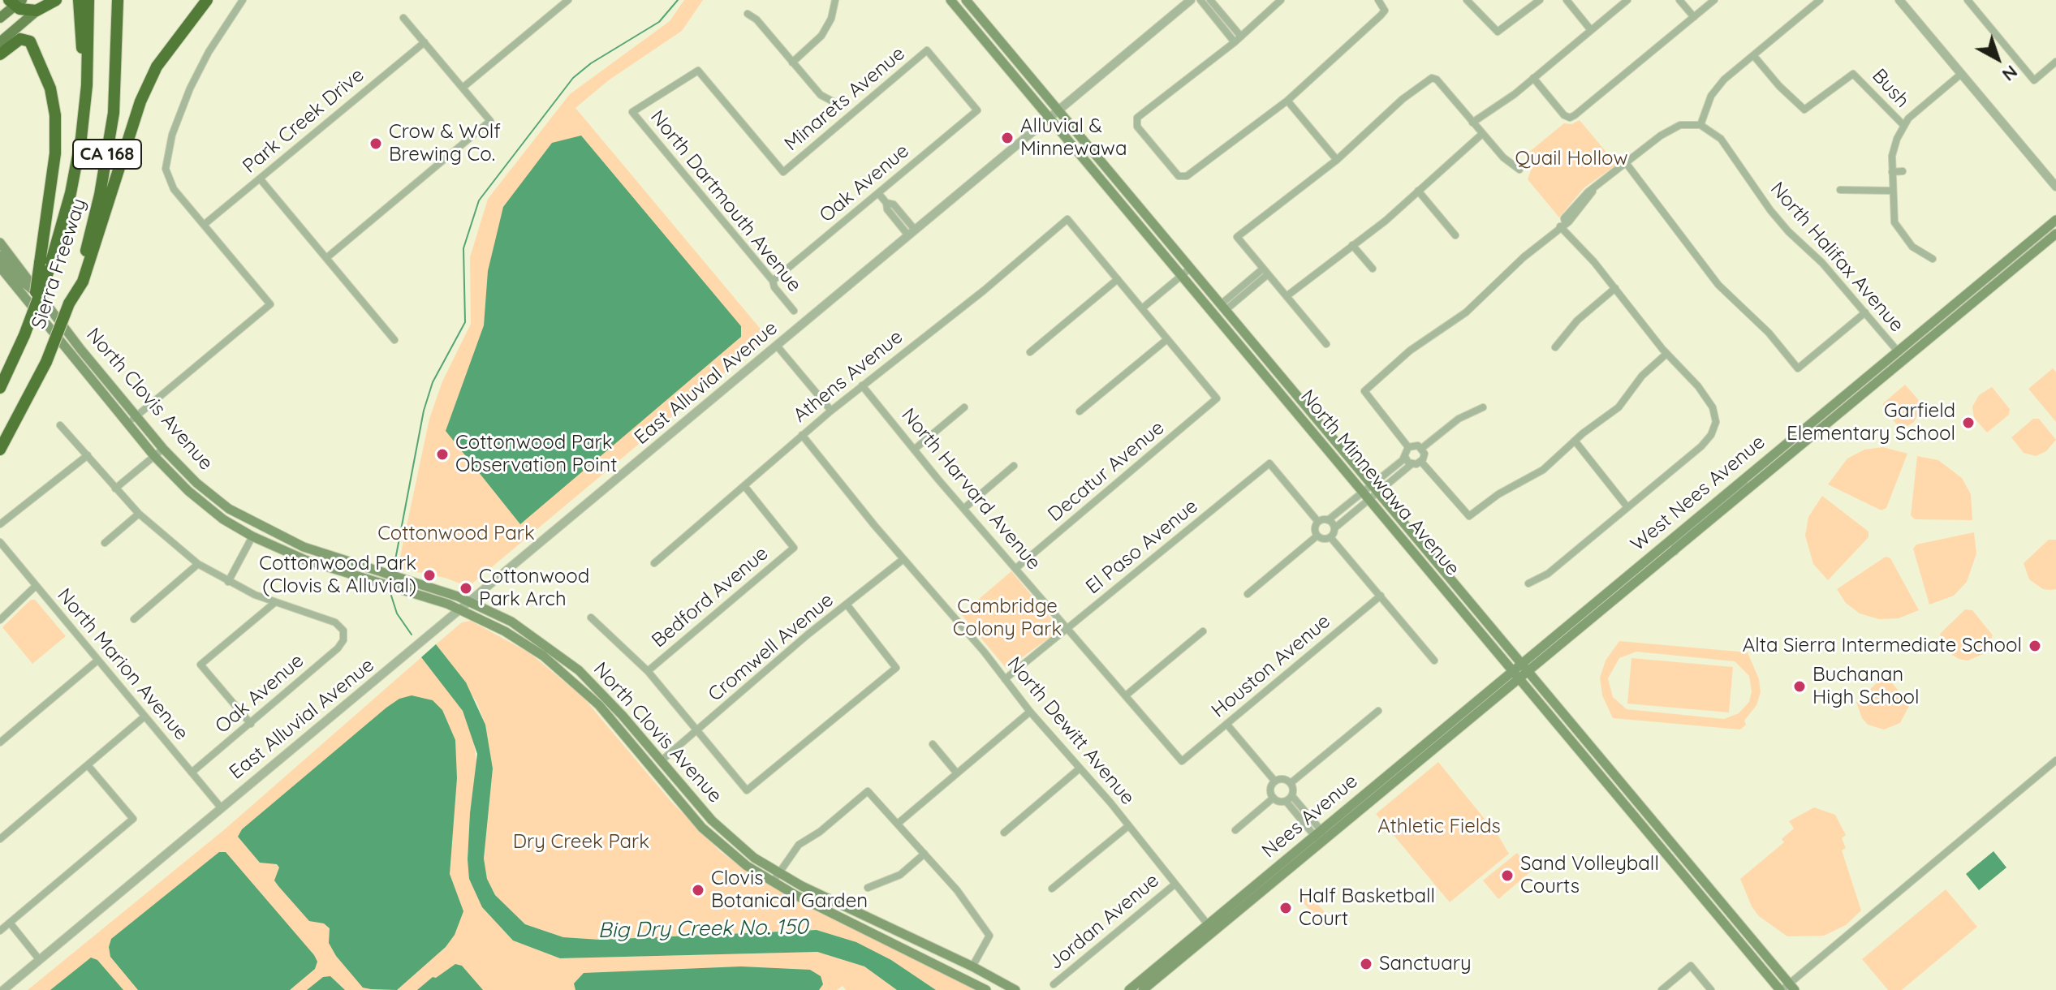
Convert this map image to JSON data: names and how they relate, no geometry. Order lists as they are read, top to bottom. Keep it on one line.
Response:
{"streets":{"highway":["CA 168","Sierra Freeway"],"main road":["North Clovis Avenue","North Minnewawa Avenue","West Nees Avenue","Nees Avenue"],"street":["Bush","Minarets Avenue","Park Creek Drive","Oak Avenue","North Dartmouth Avenue","North Halifax Avenue","Athens Avenue","East Alluvial Avenue","Decatur Avenue","North Harvard Avenue","El Paso Avenue","Bedford Avenue","Cromwell Avenue","North Marion Avenue","Houston Avenue","North Dewitt Avenue","Jordan Avenue"]},"crossings":[["Minarets Avenue","Oak Avenue"],["Minarets Avenue","North Dartmouth Avenue"],["Oak Avenue","North Dartmouth Avenue"],["Oak Avenue","North Marion Avenue"],["North Halifax Avenue","West Nees Avenue"],["Athens Avenue","North Harvard Avenue"],["Athens Avenue","Bedford Avenue"],["Athens Avenue","North Dewitt Avenue"],["East Alluvial Avenue","North Clovis Avenue"],["East Alluvial Avenue","North Minnewawa Avenue"],["East Alluvial Avenue","North Marion Avenue"],["North Clovis Avenue","Cromwell Avenue"],["Decatur Avenue","North Harvard Avenue"],["North Minnewawa Avenue","West Nees Avenue"],["North Minnewawa Avenue","Nees Avenue"],["North Harvard Avenue","El Paso Avenue"],["North Harvard Avenue","Houston Avenue"],["West Nees Avenue","Nees Avenue"],["El Paso Avenue","North Dewitt Avenue"],["Cromwell Avenue","North Dewitt Avenue"],["North Dewitt Avenue","Nees Avenue"],["North Dewitt Avenue","Jordan Avenue"]],"water":["Big Dry Creek No. 150"],"parks":["Quail Hollow","Cottonwood Park","Cambridge Colony Park","Athletic Fields","Dry Creek Park"],"places":["Alluvial & Minnewawa","Crow & Wolf Brewing Co.","Garfield Elementary School","Cottonwood Park Observation Point","Cottonwood Park (Clovis & Alluvial)","Cottonwood Park Arch","Alta Sierra Intermediate School","Buchanan High School","Sand Volleyball Courts","Clovis Botanical Garden","Half Basketball Court","Sanctuary"],"north":"bottom right"}
